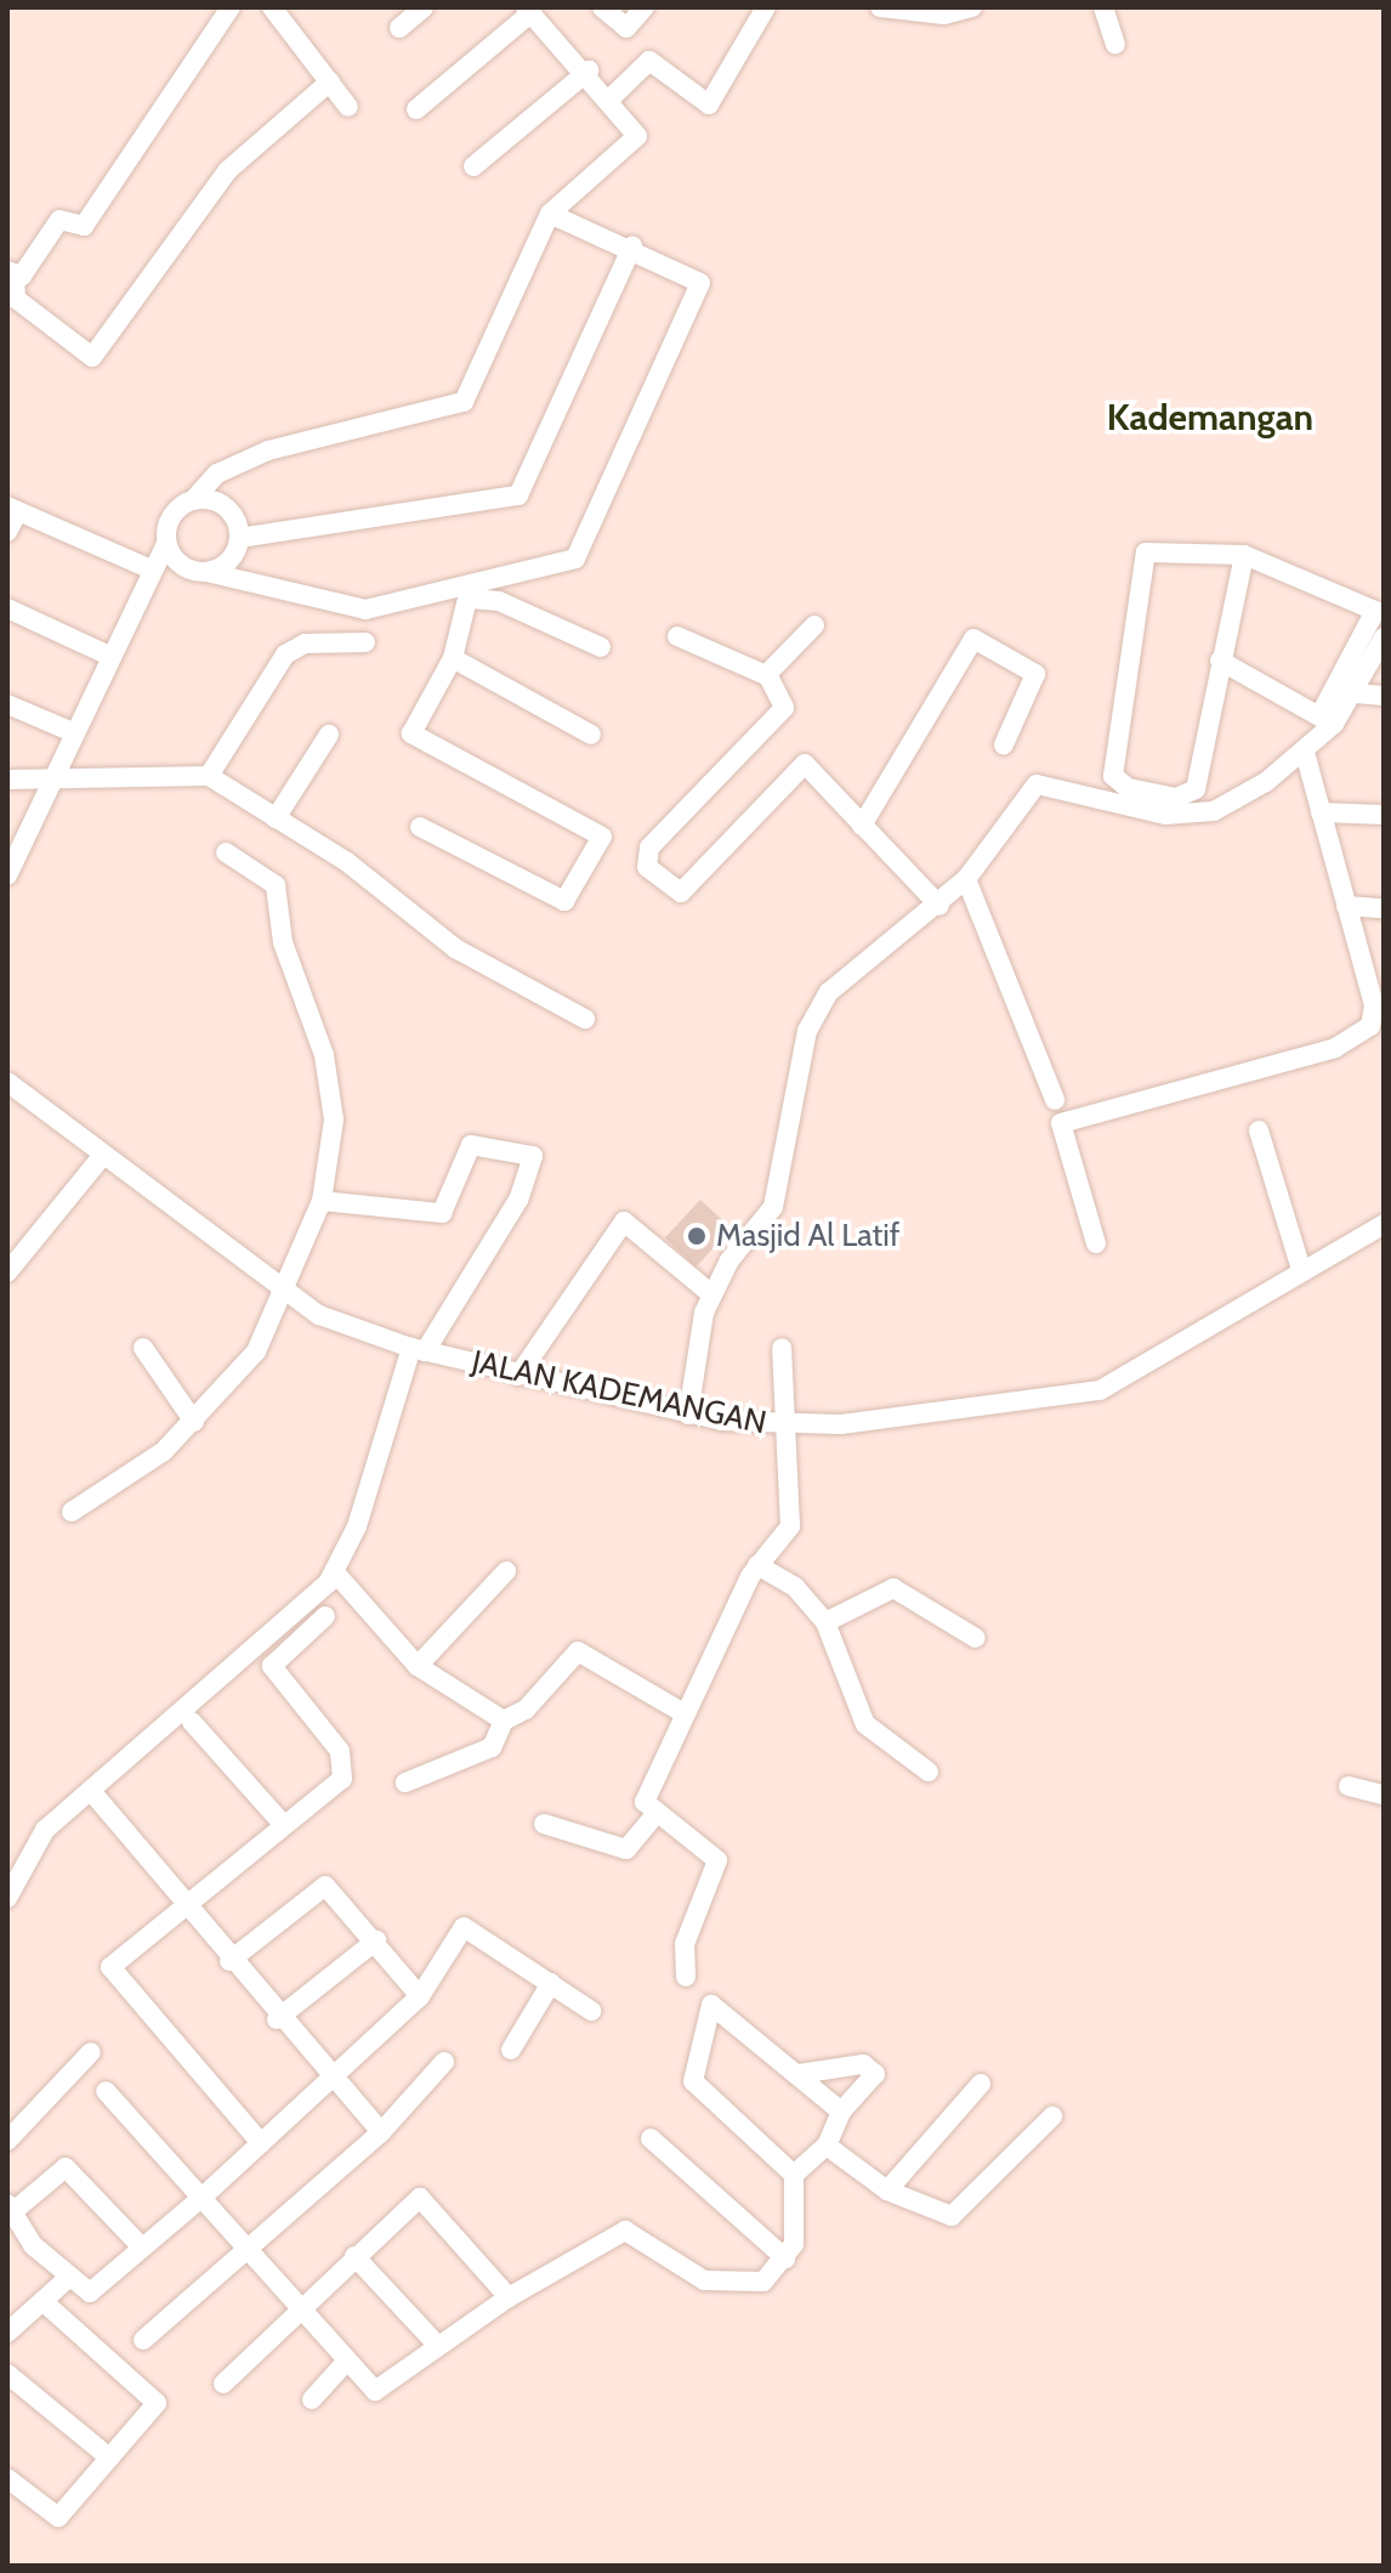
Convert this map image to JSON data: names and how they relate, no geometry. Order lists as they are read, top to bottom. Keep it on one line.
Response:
{"streets":{"street":["JALAN KADEMANGAN"]},"districts":["Kademangan"],"places":["Masjid Al Latif"]}
